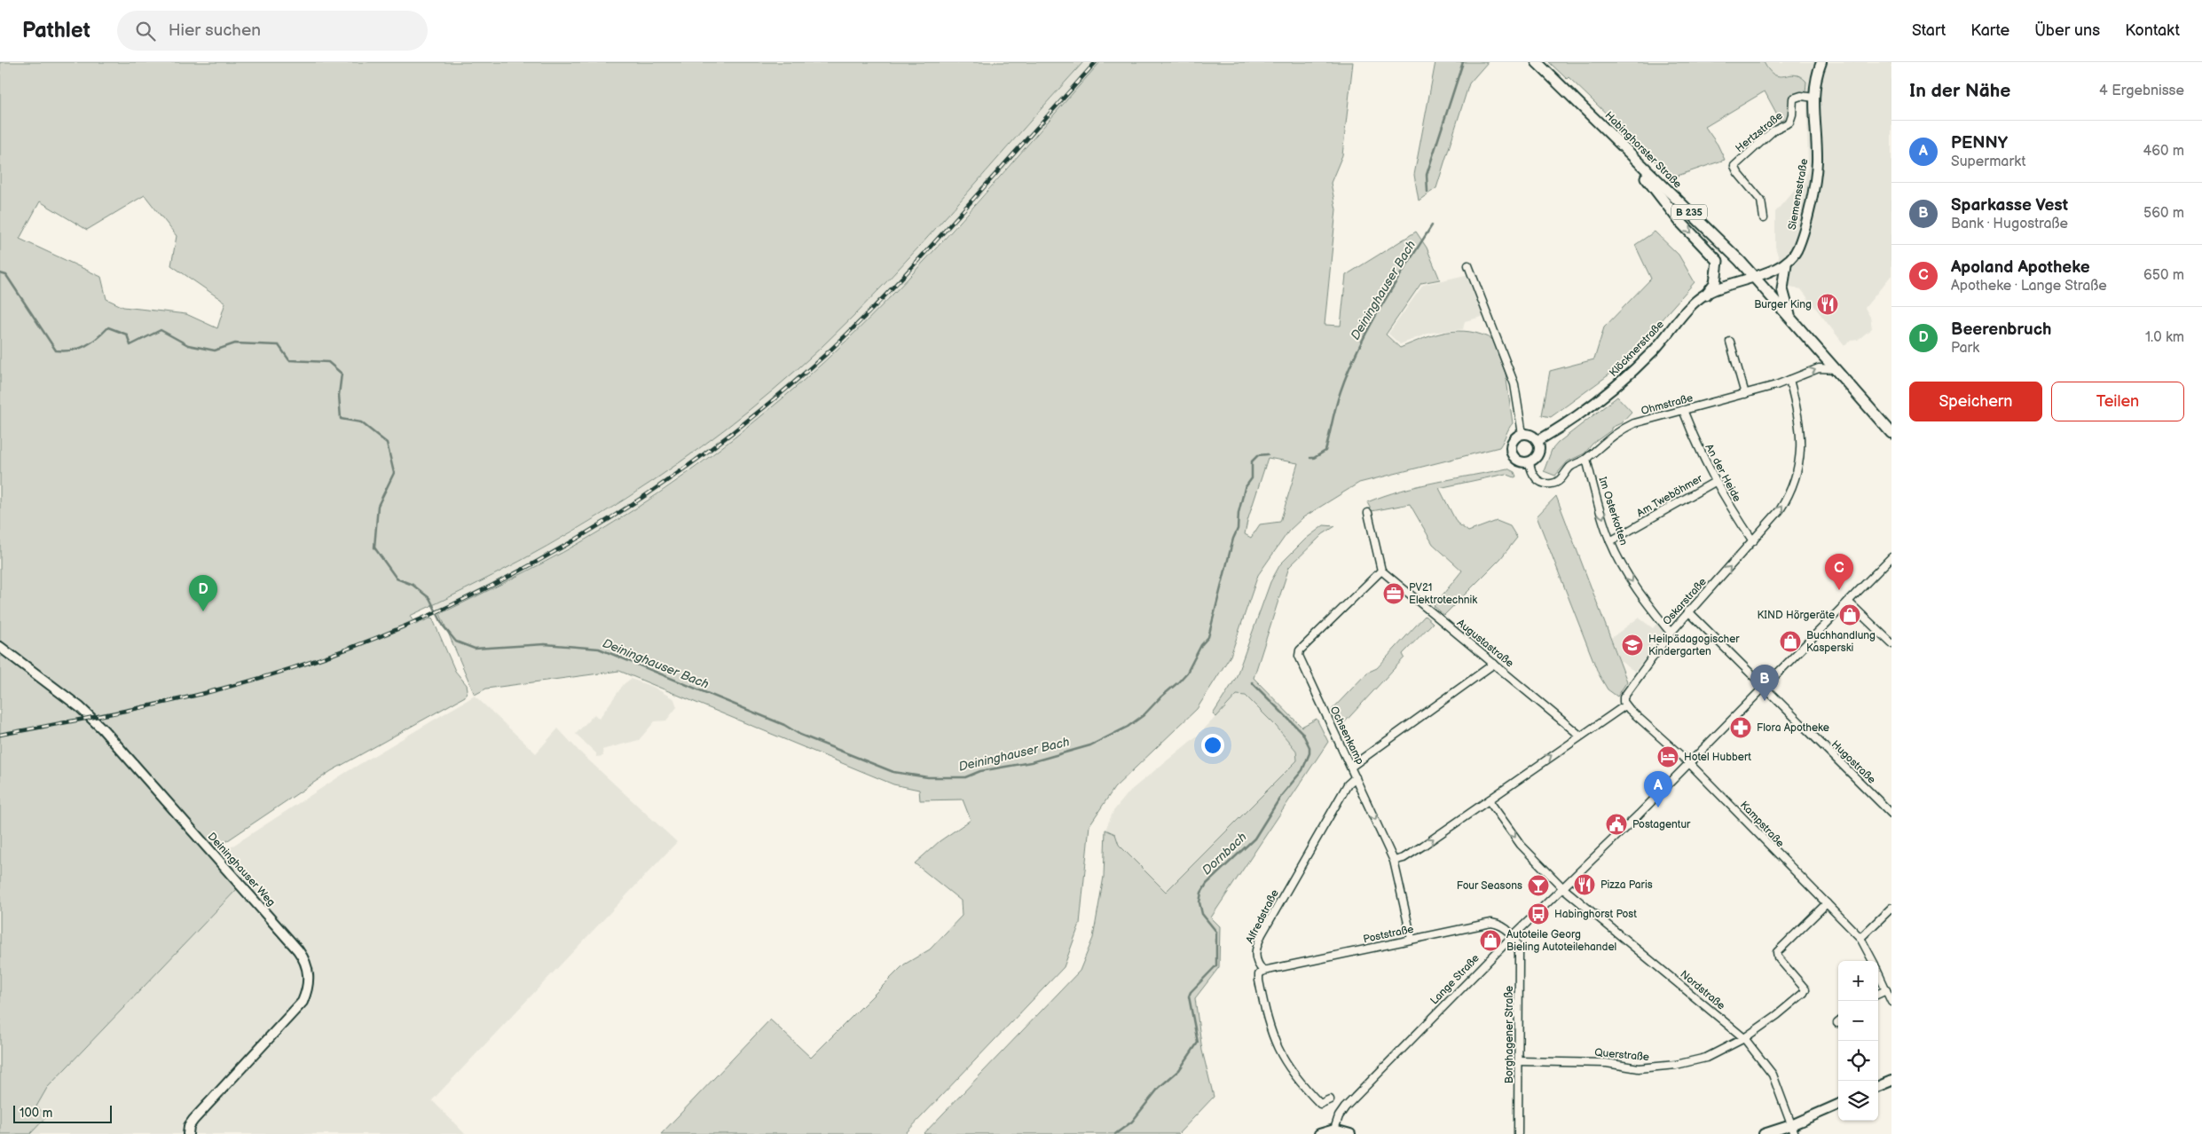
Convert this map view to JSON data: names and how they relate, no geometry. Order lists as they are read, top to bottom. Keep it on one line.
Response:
{"streets":{"main road":["Habinghorster Straße","B 235"],"street":["Hertzstraße","Siemensstraße","Klöcknerstraße","Ohmstraße","An der Heide","Am Tweböhmer","Im Osterkotten","Oskarstraße","Augustastraße","Ochsenkamp","Hugostraße","Kampstraße","Deininghauser Weg","Alfredstraße","Poststraße","Lange Straße","Nordstraße","Borghagener Straße","Querstraße"]},"crossings":[["Hertzstraße","Siemensstraße"],["Habinghorster Straße","Klöcknerstraße"],["Habinghorster Straße","Ohmstraße"],["Klöcknerstraße","Ohmstraße"],["Ohmstraße","An der Heide"],["Ohmstraße","Im Osterkotten"],["Ohmstraße","Oskarstraße"],["An der Heide","Am Tweböhmer"],["An der Heide","Oskarstraße"],["Am Tweböhmer","Im Osterkotten"],["Im Osterkotten","Oskarstraße"],["Oskarstraße","Hugostraße"],["Oskarstraße","Kampstraße"],["Augustastraße","Ochsenkamp"],["Ochsenkamp","Alfredstraße"],["Ochsenkamp","Poststraße"],["Hugostraße","Lange Straße"],["Kampstraße","Lange Straße"],["Kampstraße","Querstraße"],["Alfredstraße","Poststraße"],["Poststraße","Lange Straße"],["Poststraße","Borghagener Straße"],["Lange Straße","Nordstraße"],["Lange Straße","Borghagener Straße"],["Nordstraße","Querstraße"],["Borghagener Straße","Querstraße"]],"one_way":["Im Osterkotten","Oskarstraße"],"water":["Deininghauser Bach","Dornbach"],"places":{"restaurant":["Burger King","Pizza Paris"],"office":["PV21 Elektrotechnik"],"shop":["KIND Hörgeräte","Buchhandlung Kasperski","Autoteile Georg Bieling Autoteilehandel"],"school or university":["Heilpädagogischer Kindergarten"],"pharmacy":["Flora Apotheke"],"hotel":["Hotel Hubbert"],"public building":["Postagentur"],"bar":["Four Seasons"],"bus stop":["Habinghorst Post"]},"scale_bar":"100 m","page":{"header":"Pathlet","search":"Hier suchen","nav":["Start","Karte","Über uns","Kontakt"],"heading":["In der Nähe","4 Ergebnisse"],"list":[{"mark":"A","name":"PENNY","note":"Supermarkt","value":"460 m"},{"mark":"B","name":"Sparkasse Vest","note":"Bank · Hugostraße","value":"560 m"},{"mark":"C","name":"Apoland Apotheke","note":"Apotheke · Lange Straße","value":"650 m"},{"mark":"D","name":"Beerenbruch","note":"Park","value":"1.0 km"}],"buttons":["Speichern","Teilen"],"pins":["C","D","B","A"],"map_buttons":["+","−"],"scale":"100 m"}}
